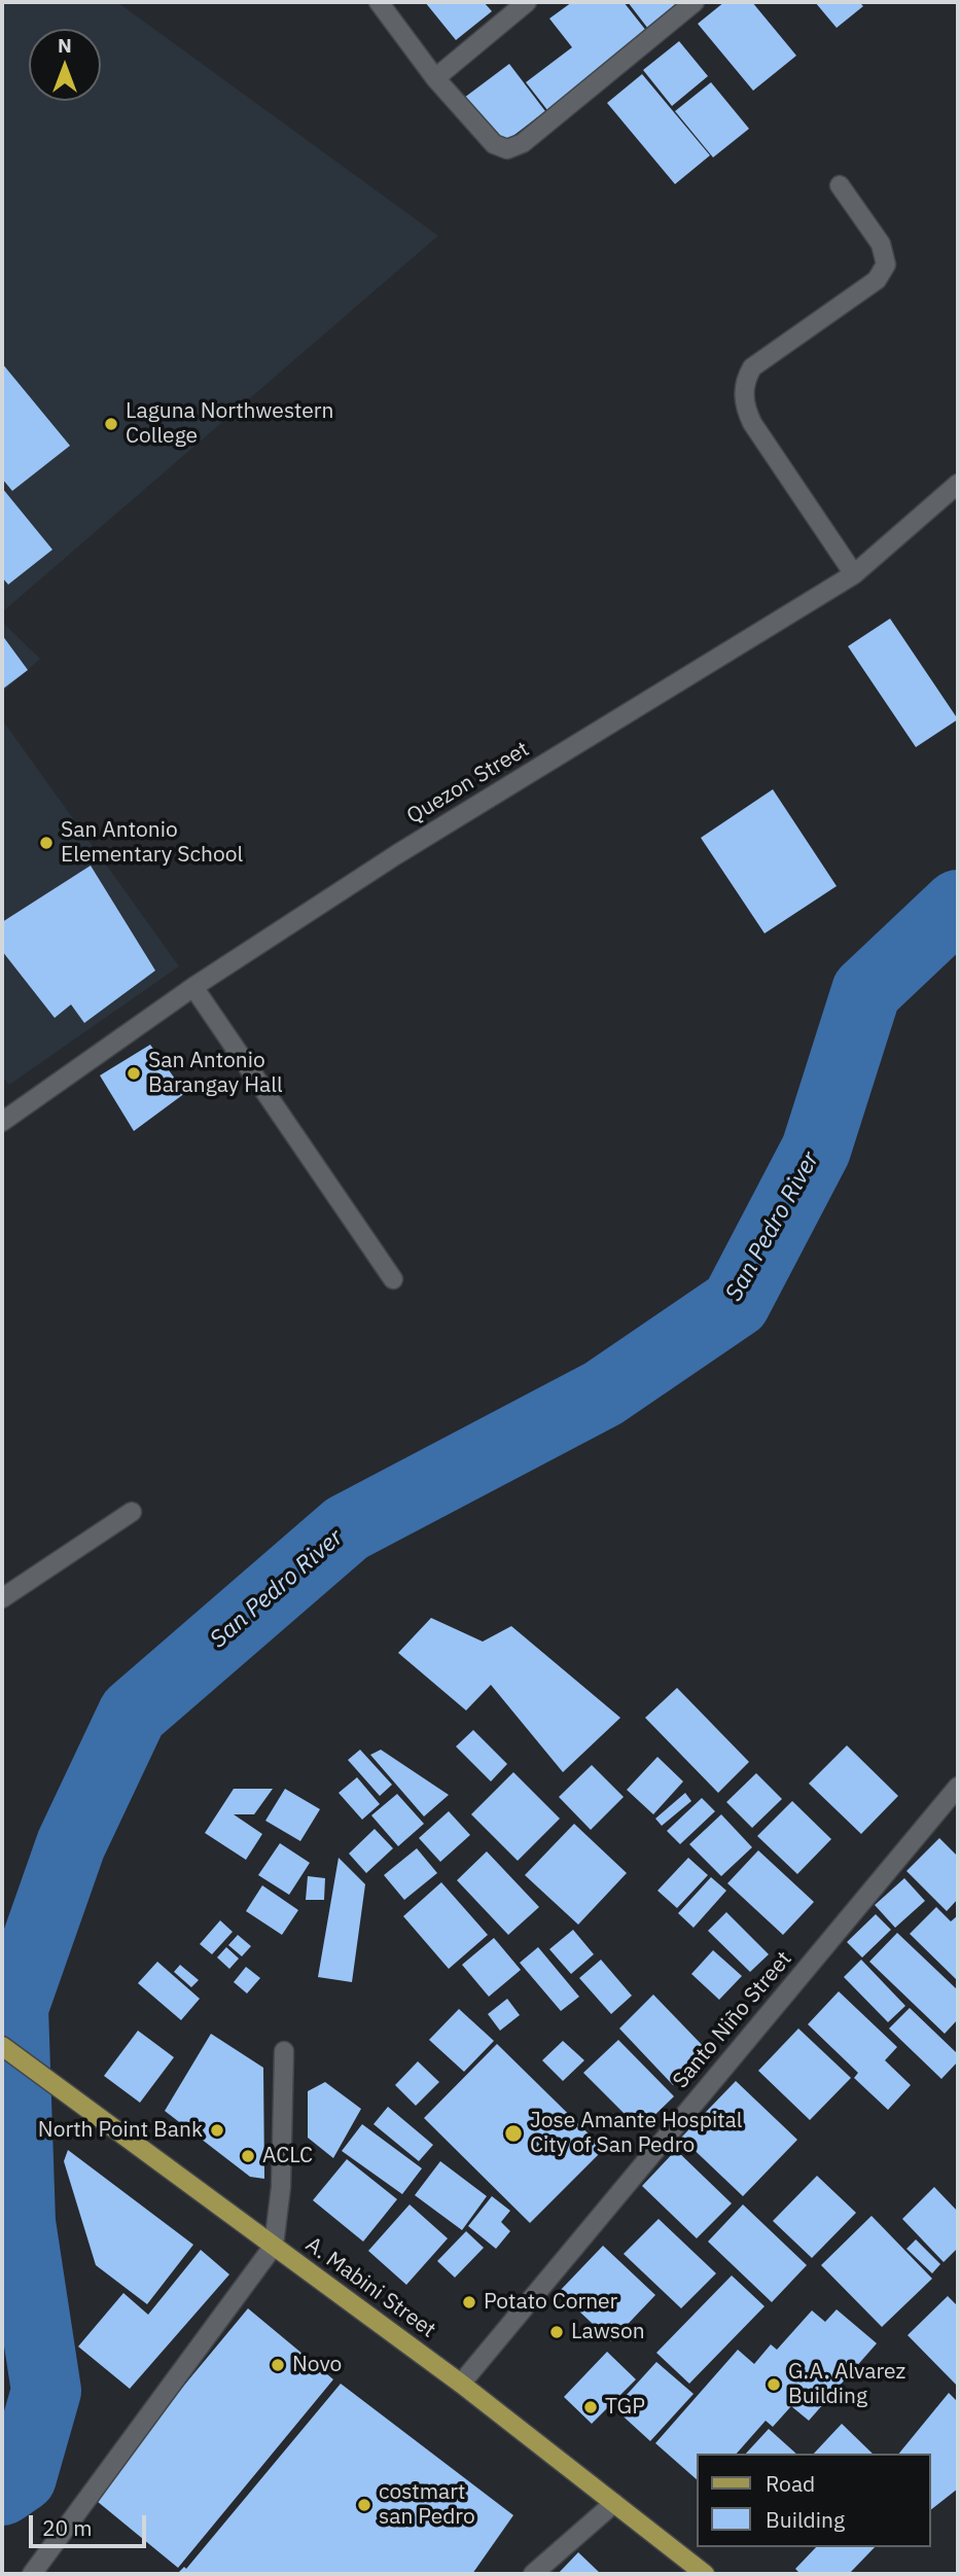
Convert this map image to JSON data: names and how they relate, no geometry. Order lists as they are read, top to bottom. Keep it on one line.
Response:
{"streets":{"main road":["A. Mabini Street"],"street":["Quezon Street","Santo Niño Street"]},"crossings":[["Santo Niño Street","A. Mabini Street"]],"water":["San Pedro River"],"places":["Laguna Northwestern College","San Antonio Elementary School","San Antonio Barangay Hall","North Point Bank","Jose Amante Hospital City of San Pedro","ACLC","Potato Corner","Lawson","Novo","G.A. Alvarez Building","TGP","costmart san Pedro"],"legend":["Road","Building"],"scale_bar":"20 m","north":"top"}
